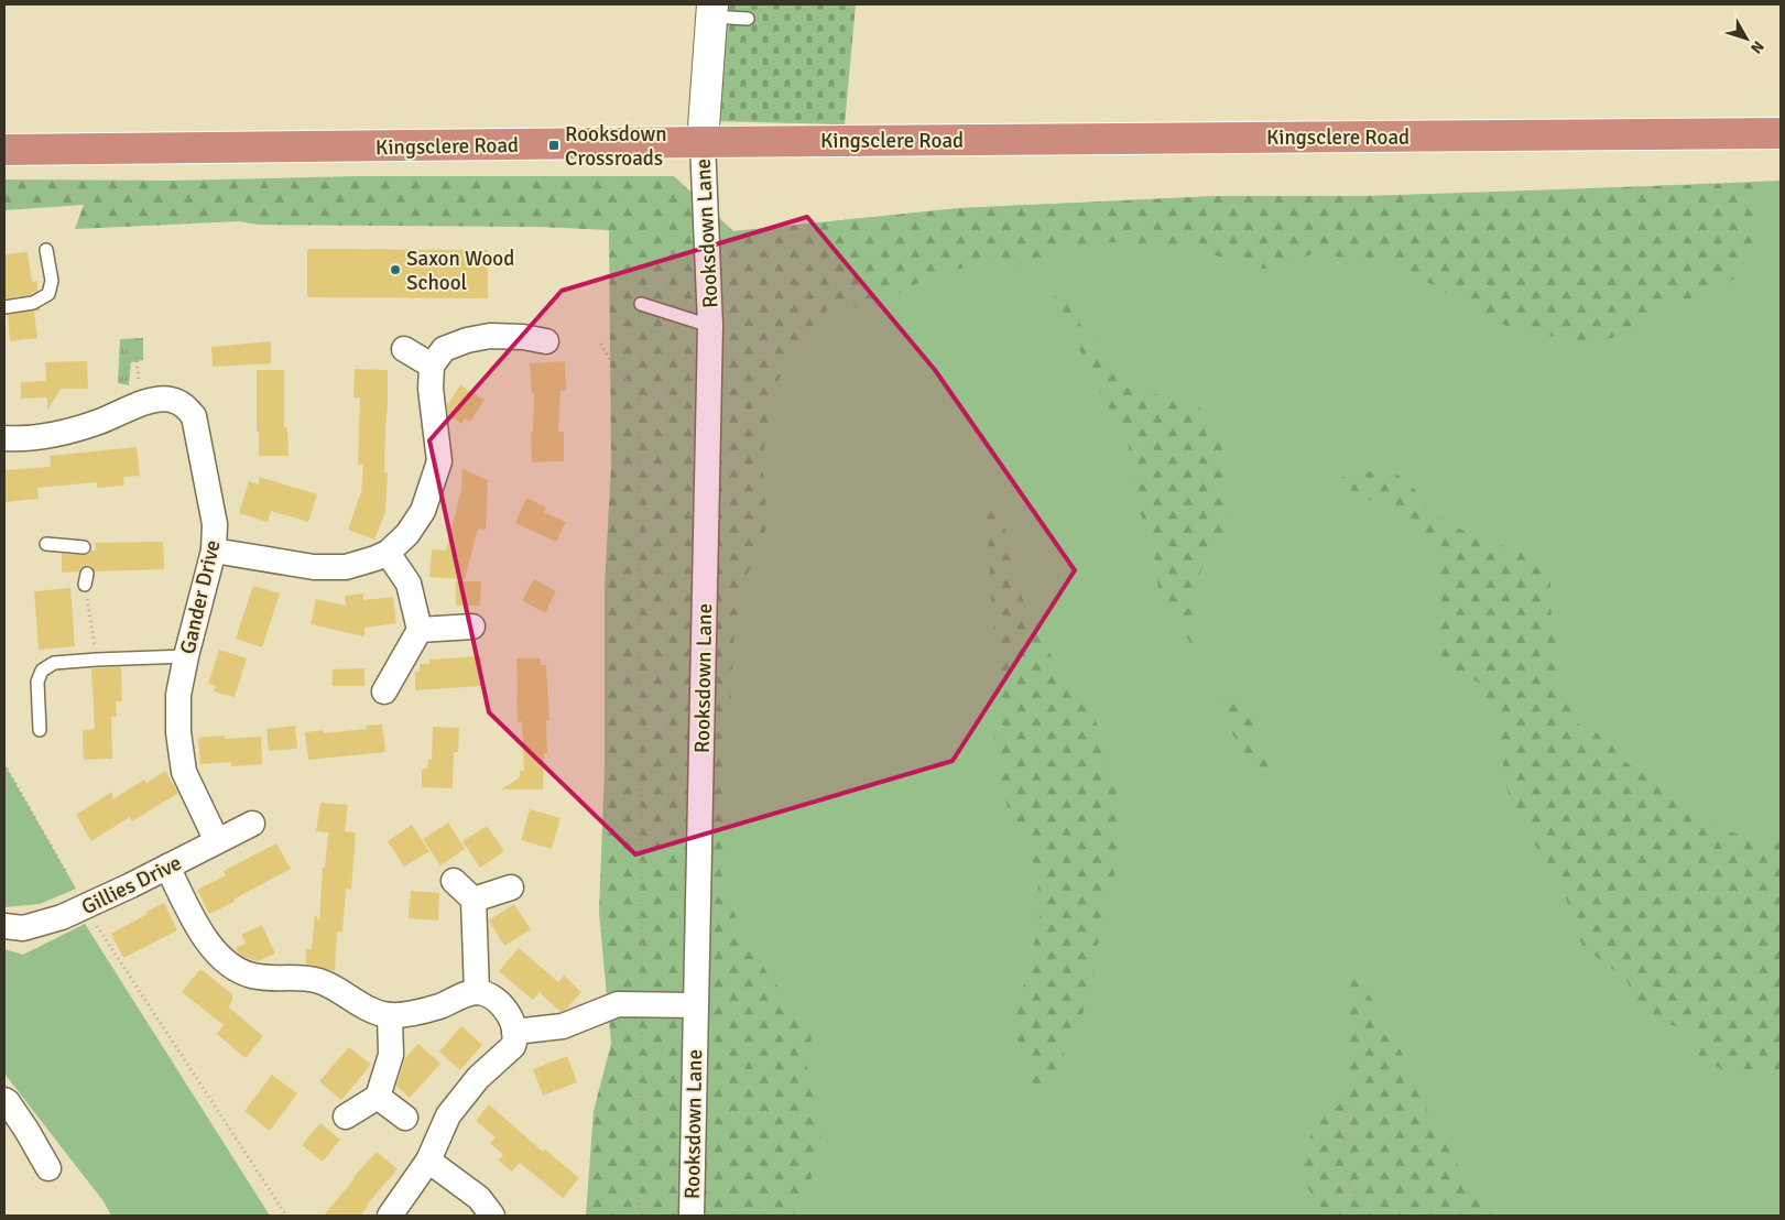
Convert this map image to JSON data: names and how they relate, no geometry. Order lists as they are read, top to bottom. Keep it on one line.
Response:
{"streets":{"highway":["Kingsclere Road"],"street":["Rooksdown Lane","Gander Drive","Gillies Drive"]},"crossings":[["Kingsclere Road","Rooksdown Lane"],["Gander Drive","Gillies Drive"]],"places":{"transit":["Rooksdown Crossroads"],"other":["Saxon Wood School"]},"north":"bottom right"}
